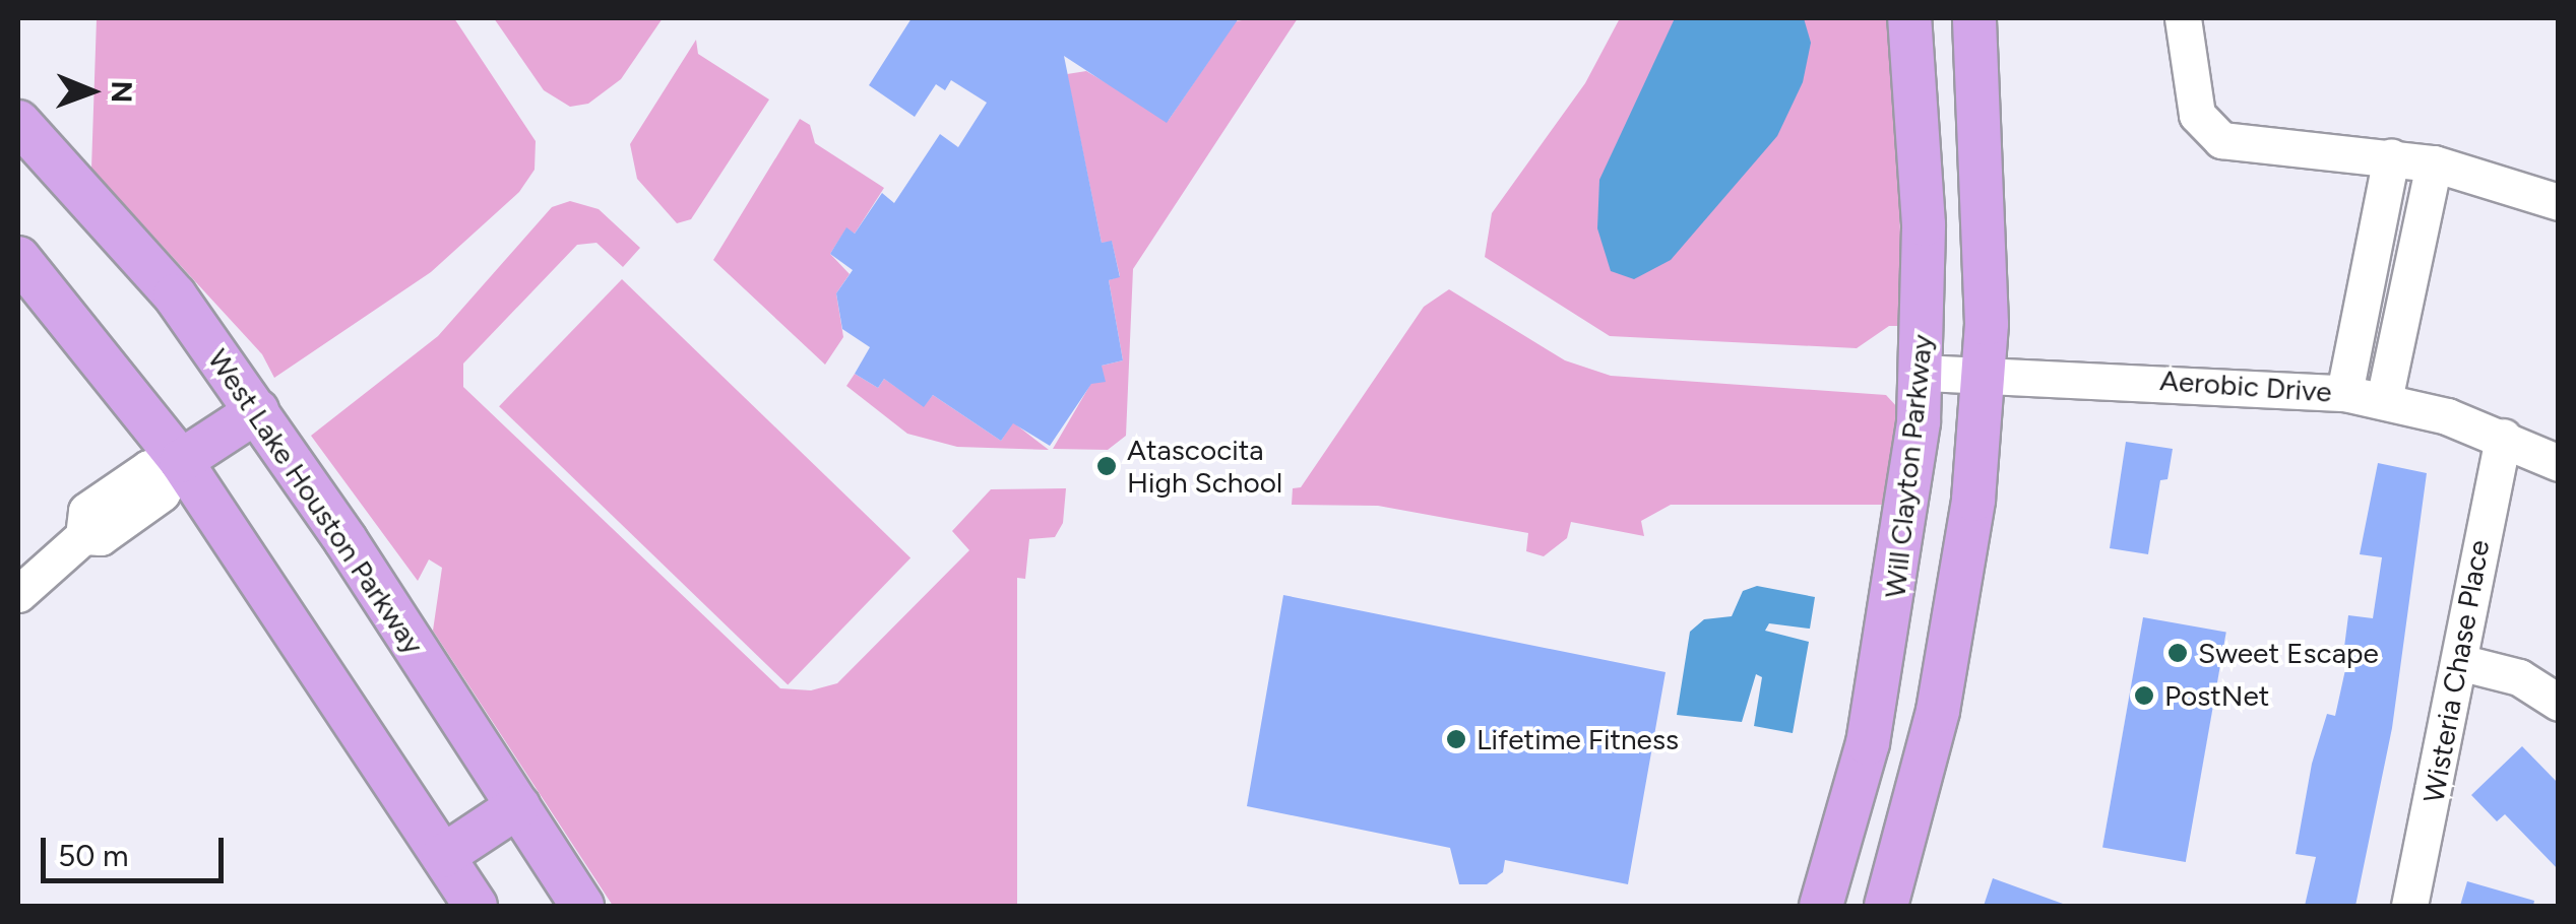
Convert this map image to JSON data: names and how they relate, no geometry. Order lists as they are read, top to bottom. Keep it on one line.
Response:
{"streets":{"main road":["Will Clayton Parkway","West Lake Houston Parkway"],"street":["Aerobic Drive","Wisteria Chase Place"]},"crossings":[["Aerobic Drive","Will Clayton Parkway"],["Aerobic Drive","Wisteria Chase Place"]],"places":["Atascocita High School","Sweet Escape","PostNet","Lifetime Fitness"],"scale_bar":"50 m","north":"right"}
